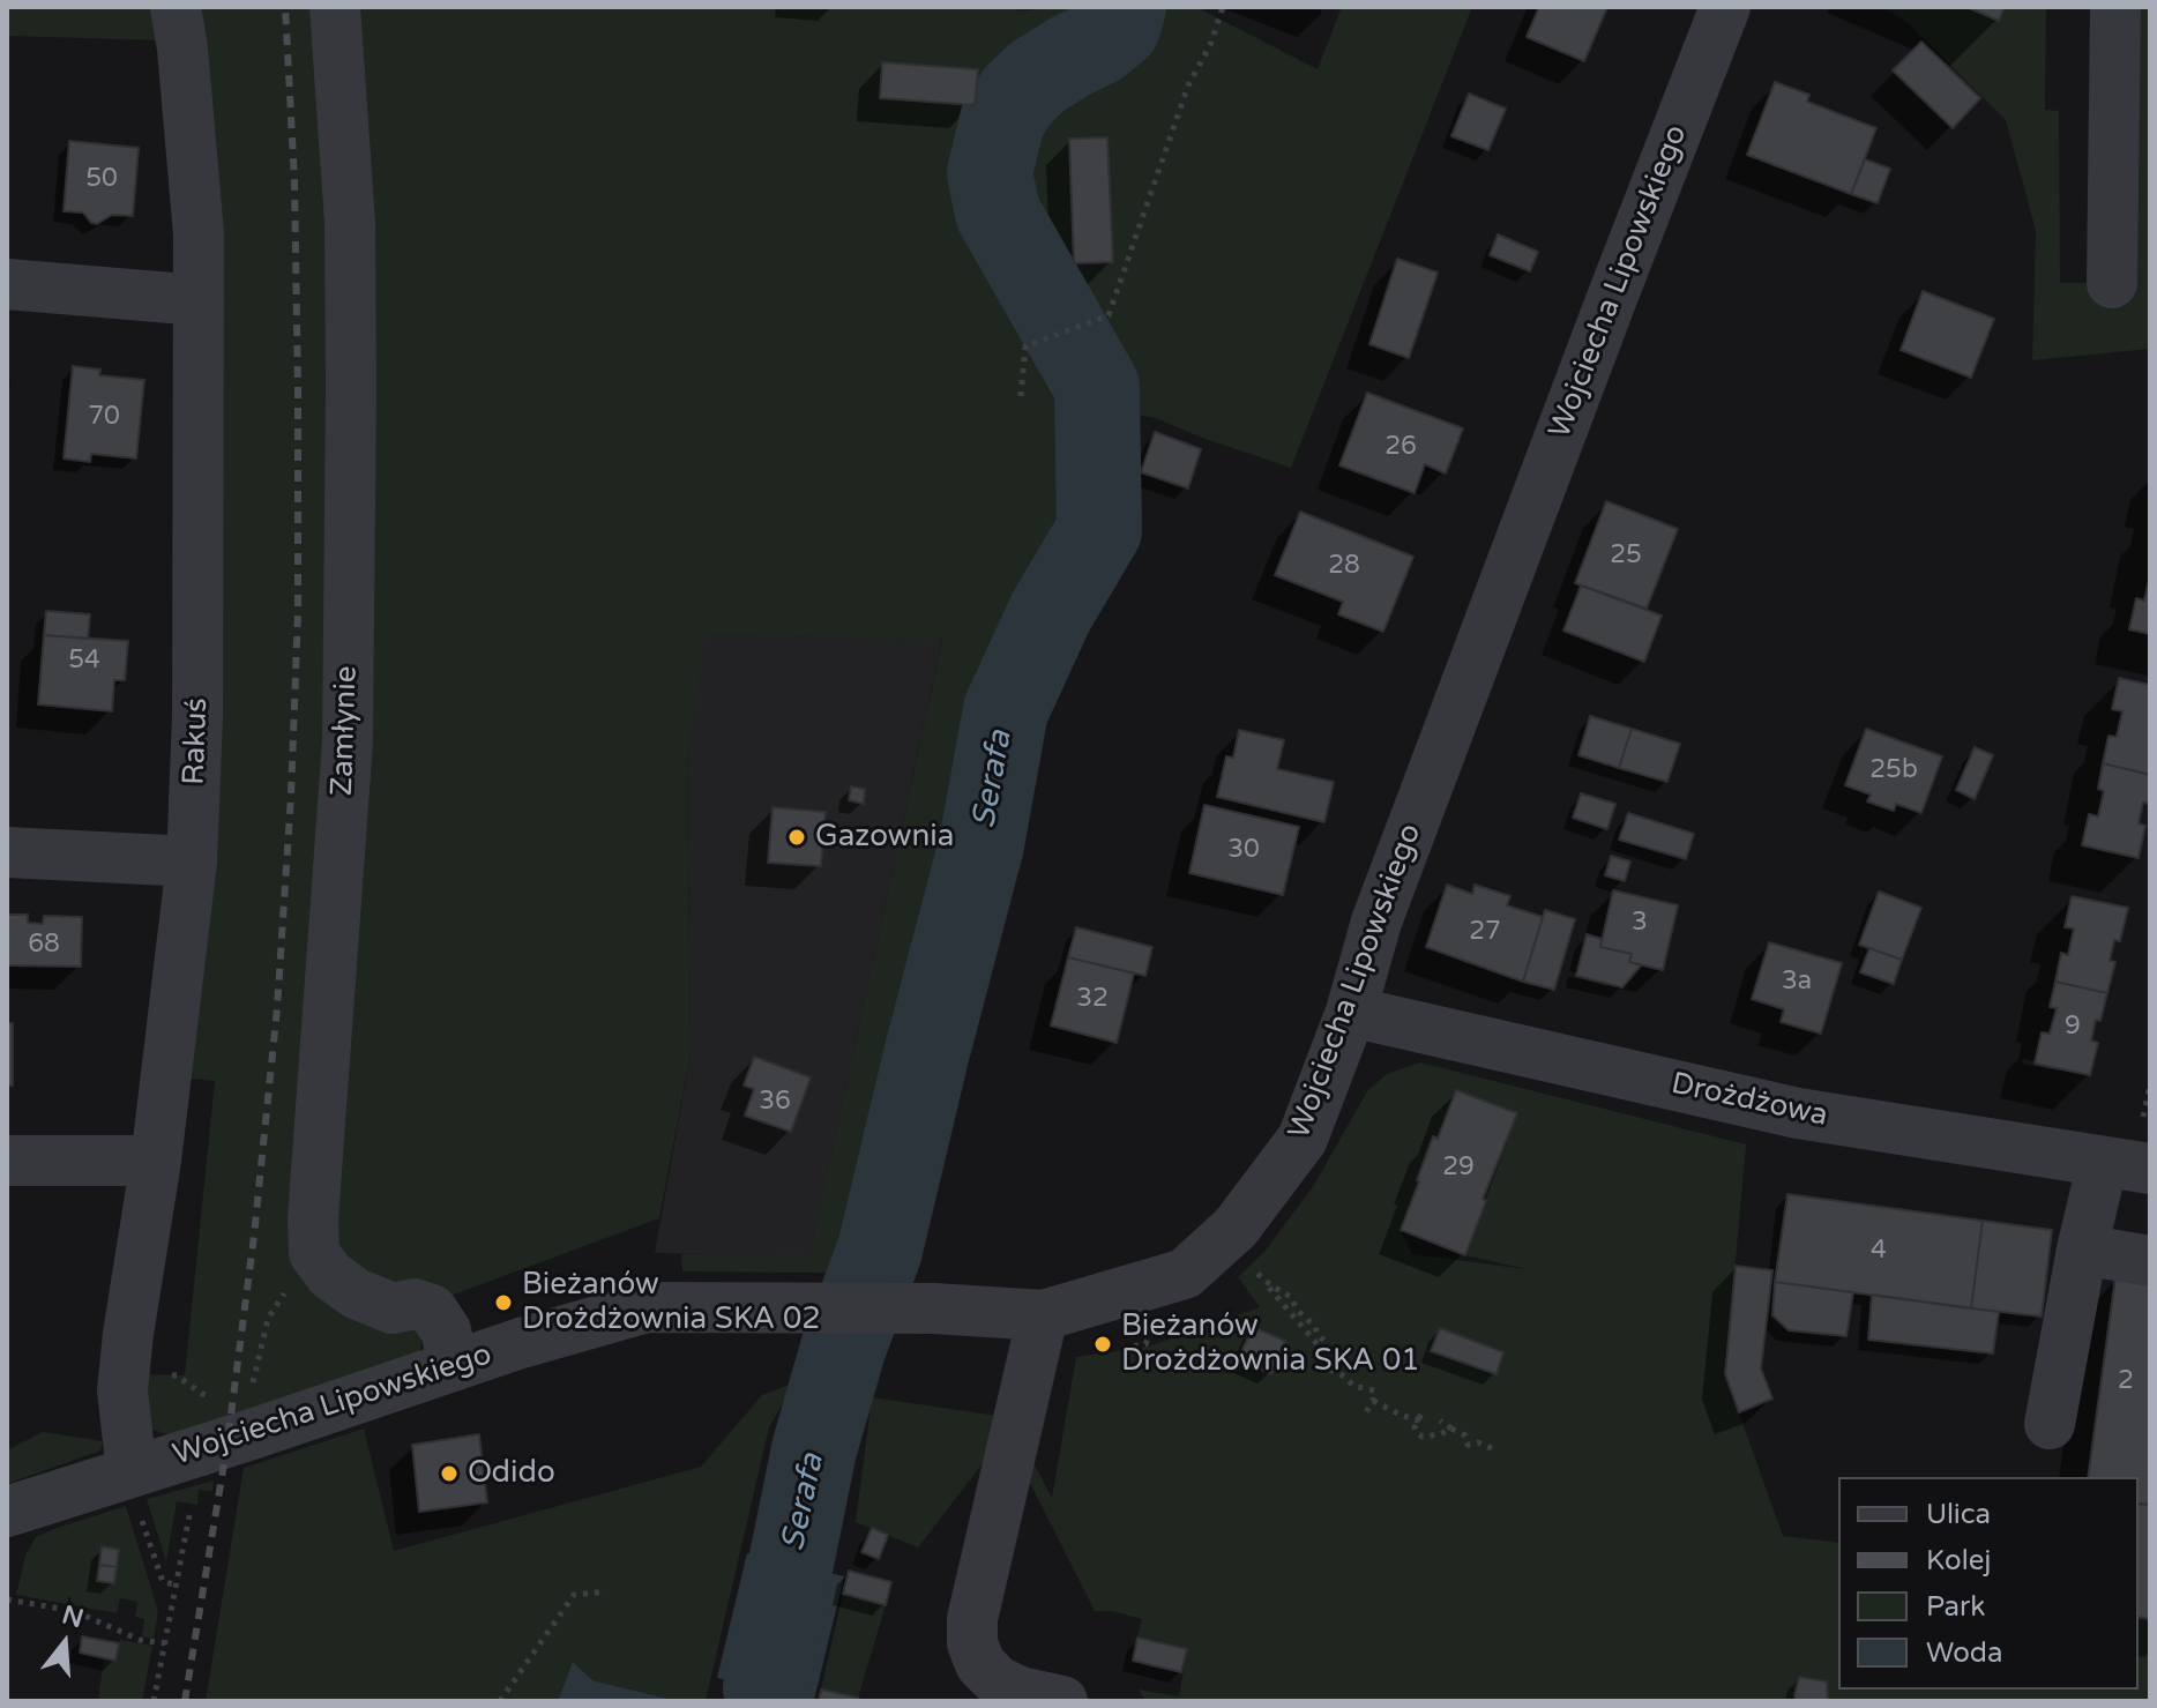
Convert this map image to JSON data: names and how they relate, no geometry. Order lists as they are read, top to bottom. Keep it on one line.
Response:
{"streets":{"street":["Wojciecha Lipowskiego","Zamłynie","Rakuś","Drożdżowa"]},"crossings":[["Wojciecha Lipowskiego","Rakuś"],["Wojciecha Lipowskiego","Drożdżowa"]],"water":["Serafa"],"places":["Gazownia","Bieżanów Drożdżownia SKA 02","Bieżanów Drożdżownia SKA 01","Odido"],"house_numbers":["50","70","26","25","28","54","25b","30","3","27","68","3a","32","9","36","29","4","2"],"legend":["Ulica","Kolej","Park","Woda"],"north":"top"}
